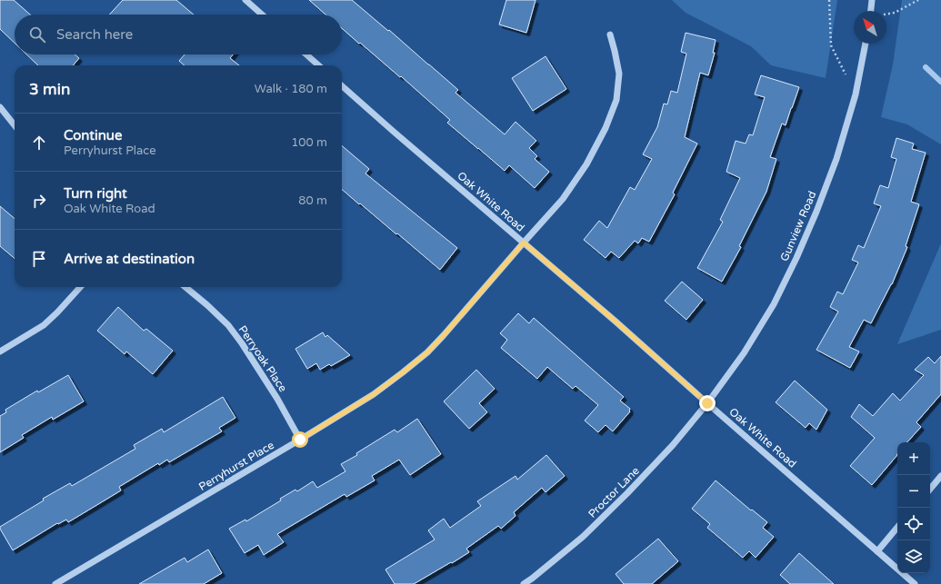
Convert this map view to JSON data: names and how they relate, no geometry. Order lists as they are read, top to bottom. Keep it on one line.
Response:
{"streets":{"street":["Oak White Road","Gunview Road","Perryoak Place","Perryhurst Place","Proctor Lane"]},"crossings":[["Oak White Road","Gunview Road"],["Oak White Road","Perryhurst Place"],["Oak White Road","Proctor Lane"],["Gunview Road","Proctor Lane"],["Perryoak Place","Perryhurst Place"]],"north":"top left","page":{"search":"Search here","heading":["3 min","Walk · 180 m"],"list":[["Continue","Perryhurst Place","100 m"],["Turn right","Oak White Road","80 m"],"Arrive at destination"],"map_buttons":["+","−"]}}
